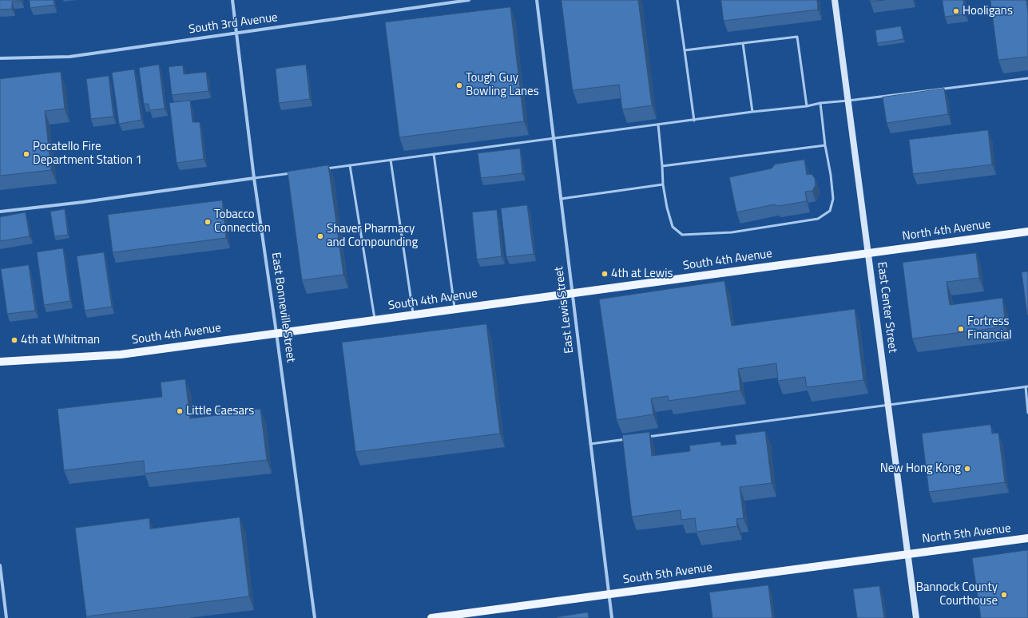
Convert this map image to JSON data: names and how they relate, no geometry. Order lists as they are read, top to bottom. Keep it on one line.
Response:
{"streets":{"main road":["North 4th Avenue","South 4th Avenue","East Center Street","North 5th Avenue","South 5th Avenue"],"street":["South 3rd Avenue","East Bonneville Street","East Lewis Street"]},"crossings":[["South 3rd Avenue","East Bonneville Street"],["North 4th Avenue","South 4th Avenue"],["North 4th Avenue","East Center Street"],["South 4th Avenue","East Bonneville Street"],["South 4th Avenue","East Center Street"],["South 4th Avenue","East Lewis Street"],["East Center Street","North 5th Avenue"],["East Center Street","South 5th Avenue"],["East Lewis Street","South 5th Avenue"],["North 5th Avenue","South 5th Avenue"]],"places":["Hooligans","Tough Guy Bowling Lanes","Pocatello Fire Department Station 1","Tobacco Connection","Shaver Pharmacy and Compounding","4th at Lewis","Fortress Financial","4th at Whitman","Little Caesars","New Hong Kong","Bannock County Courthouse"]}
